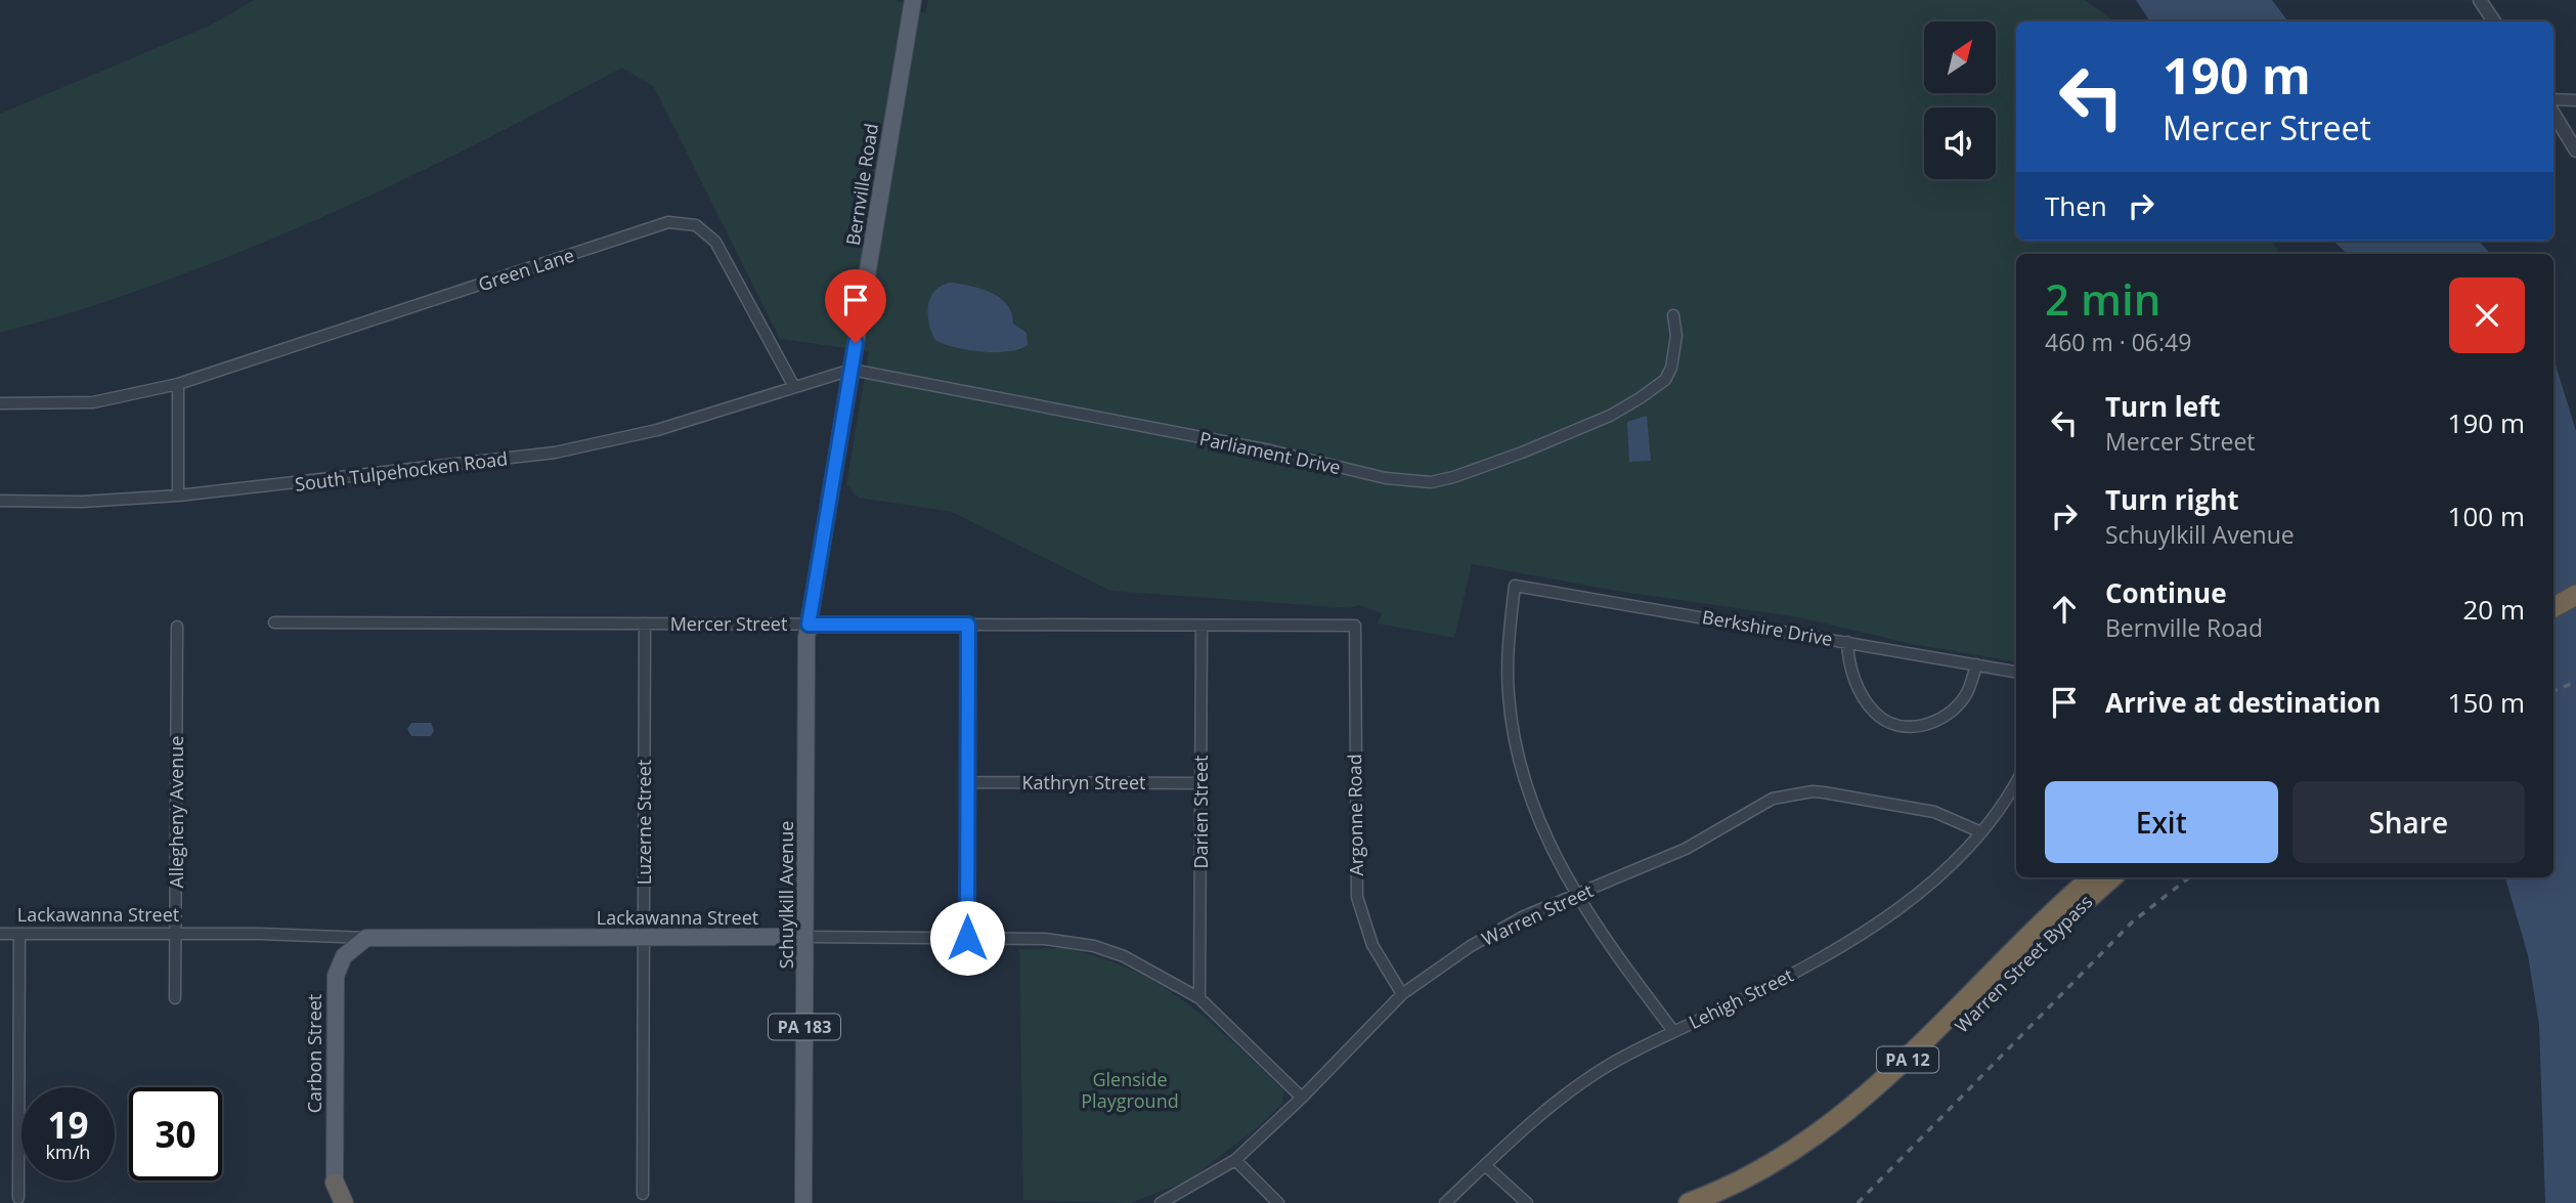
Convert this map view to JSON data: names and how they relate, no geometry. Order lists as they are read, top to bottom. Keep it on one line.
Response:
{"streets":{"highway":["Warren Street Bypass","PA 12"],"main road":["Bernville Road","Schuylkill Avenue","Lackawanna Street","PA 183","Carbon Street"],"street":["Green Lane","Parliament Drive","South Tulpehocken Road","Mercer Street","Berkshire Drive","Kathryn Street","Allegheny Avenue","Darien Street","Argonne Road","Luzerne Street","Warren Street","Lehigh Street"]},"crossings":[["Bernville Road","Parliament Drive"],["Bernville Road","Schuylkill Avenue"],["Green Lane","Parliament Drive"],["Green Lane","South Tulpehocken Road"],["Parliament Drive","South Tulpehocken Road"],["Mercer Street","Darien Street"],["Mercer Street","Argonne Road"],["Mercer Street","Luzerne Street"],["Mercer Street","Schuylkill Avenue"],["Berkshire Drive","Warren Street"],["Kathryn Street","Darien Street"],["Allegheny Avenue","Lackawanna Street"],["Darien Street","Lackawanna Street"],["Argonne Road","Warren Street"],["Luzerne Street","Lackawanna Street"],["Schuylkill Avenue","Lackawanna Street"],["Lackawanna Street","Warren Street"],["Lackawanna Street","Carbon Street"],["Warren Street","Lehigh Street"]],"parks":["Glenside Playground"],"north":"top right","page":{"turn":["190 m","Mercer Street"],"then":"Then","heading":["2 min","460 m · 06:49"],"list":[{"name":"Turn left","note":"Mercer Street","value":"190 m"},{"name":"Turn right","note":"Schuylkill Avenue","value":"100 m"},{"name":"Continue","note":"Bernville Road","value":"20 m"},{"name":"Arrive at destination","value":"150 m"}],"buttons":["Exit","Share"],"speed":"19 km/h","limit":"30"}}
